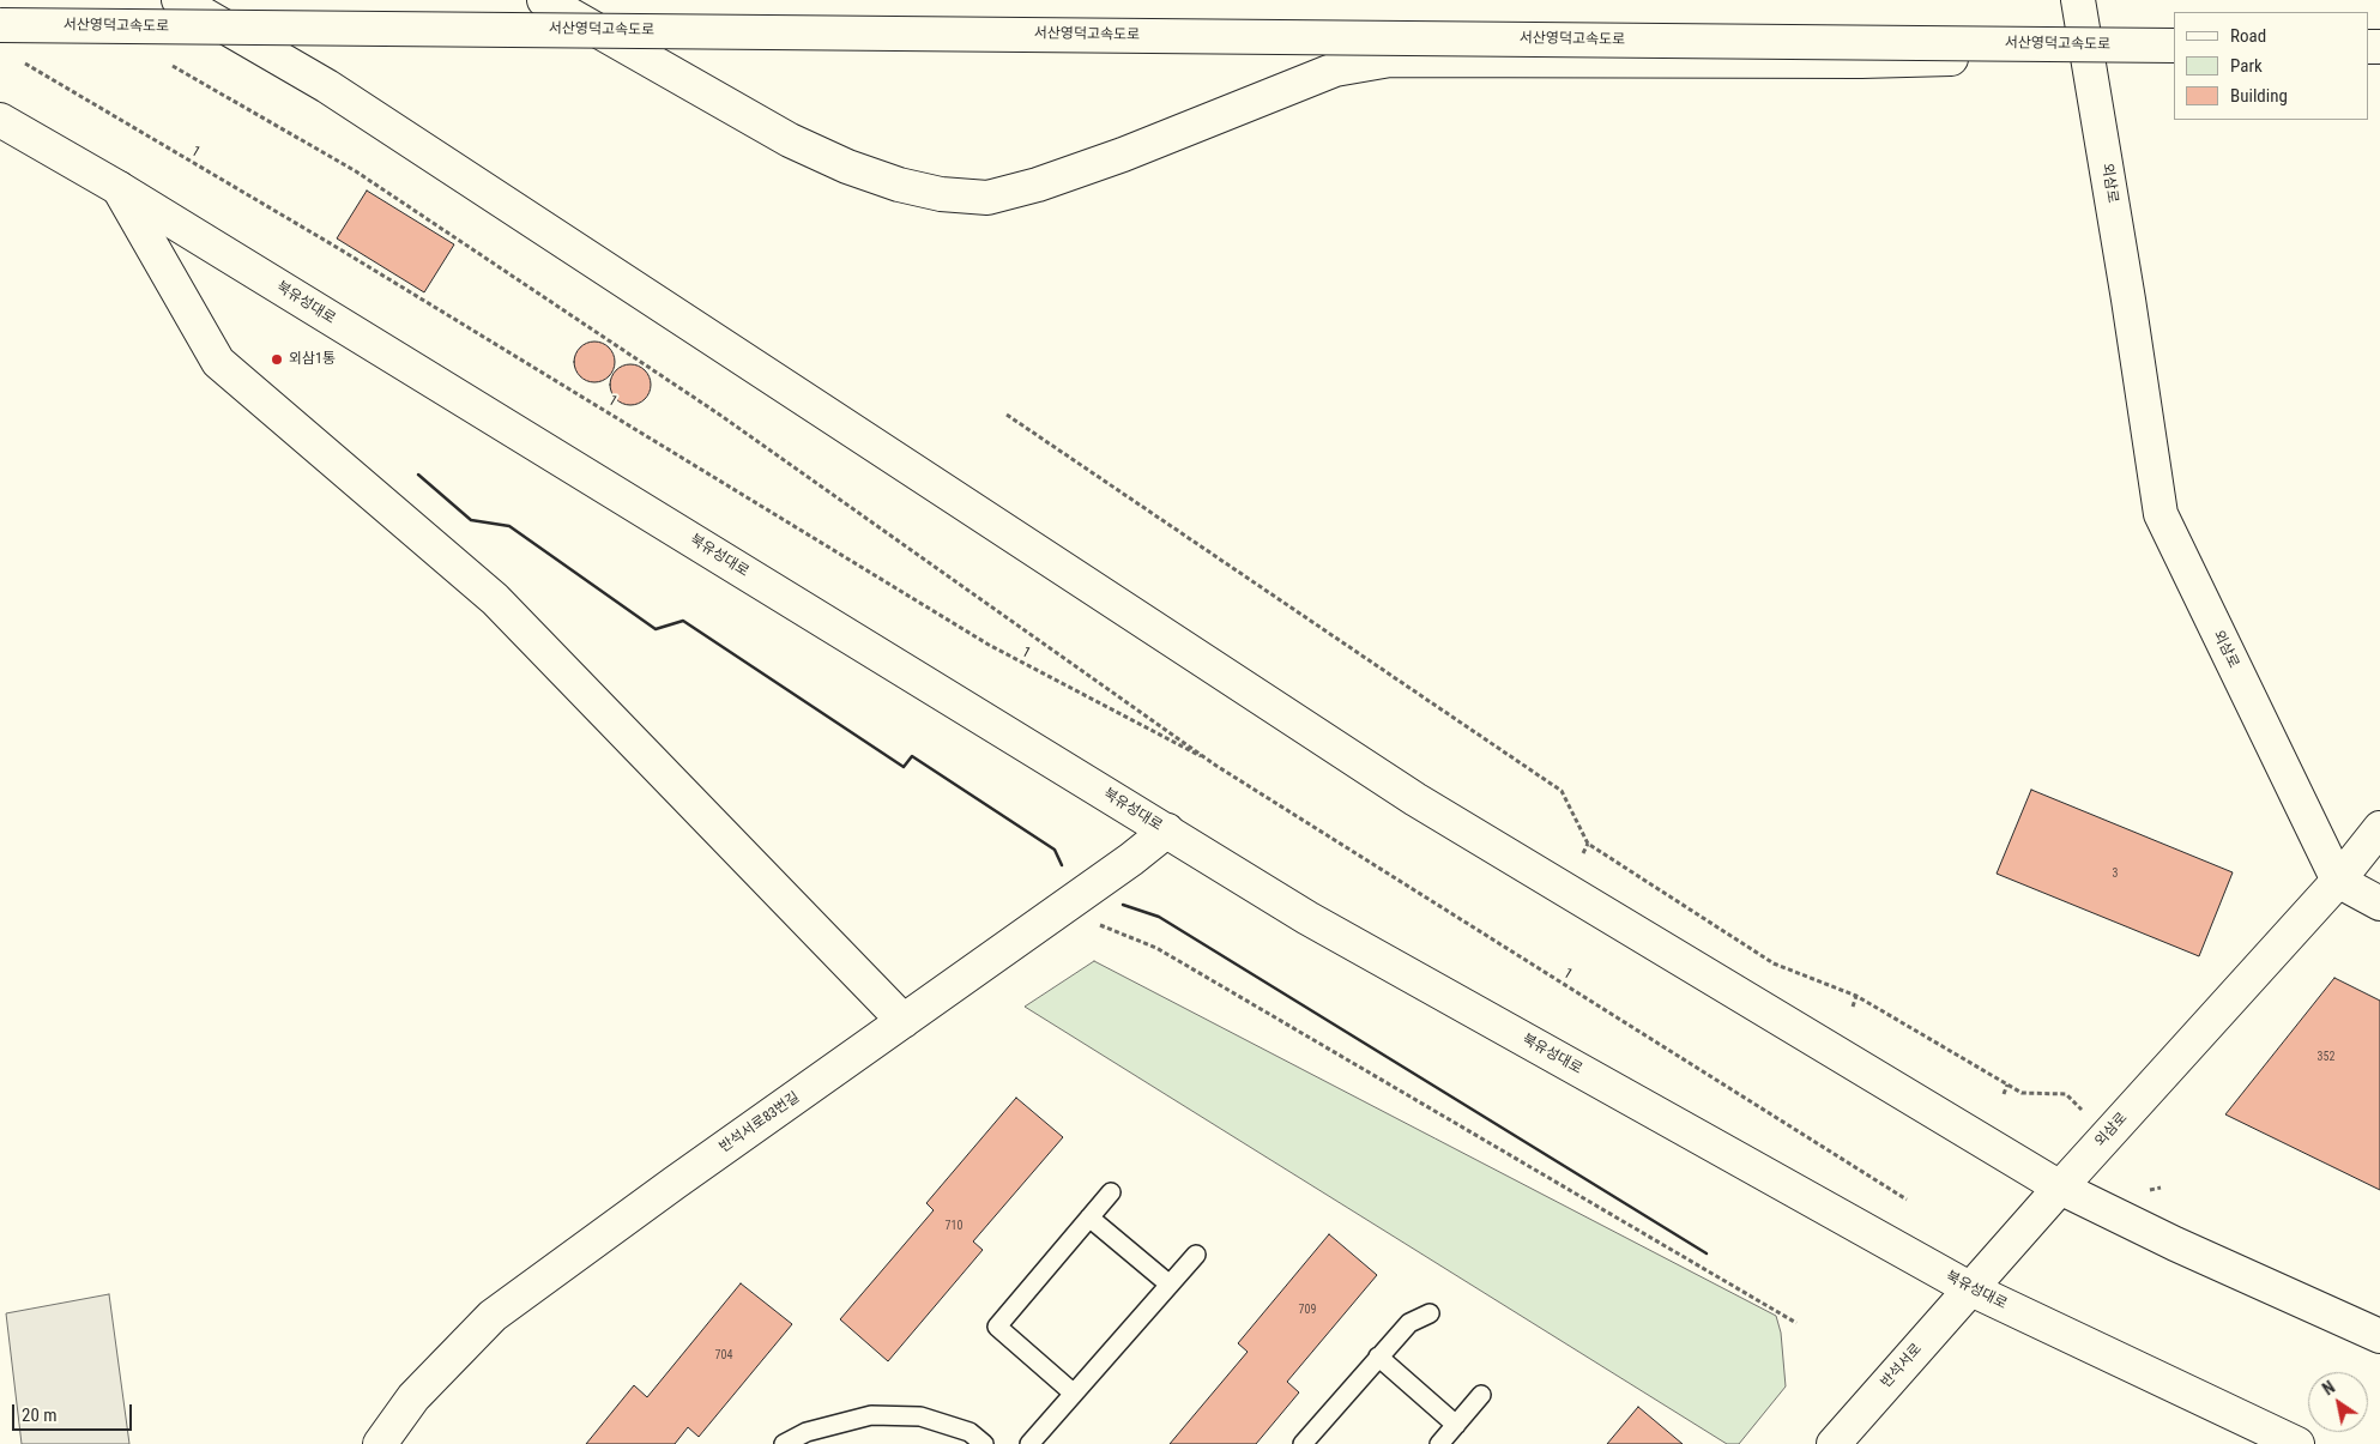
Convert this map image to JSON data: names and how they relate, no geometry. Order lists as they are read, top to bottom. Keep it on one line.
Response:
{"streets":{"main road":["서산영덕고속도로","외삼로","북유성대로","반석서로83번길","반석서로"],"path":["1"]},"crossings":[["외삼로","북유성대로"],["외삼로","반석서로"],["북유성대로","반석서로83번길"],["북유성대로","반석서로"]],"places":["외삼1통"],"house_numbers":["3","352","710","709","704"],"legend":["Road","Park","Building"],"scale_bar":"20 m","north":"top left"}
